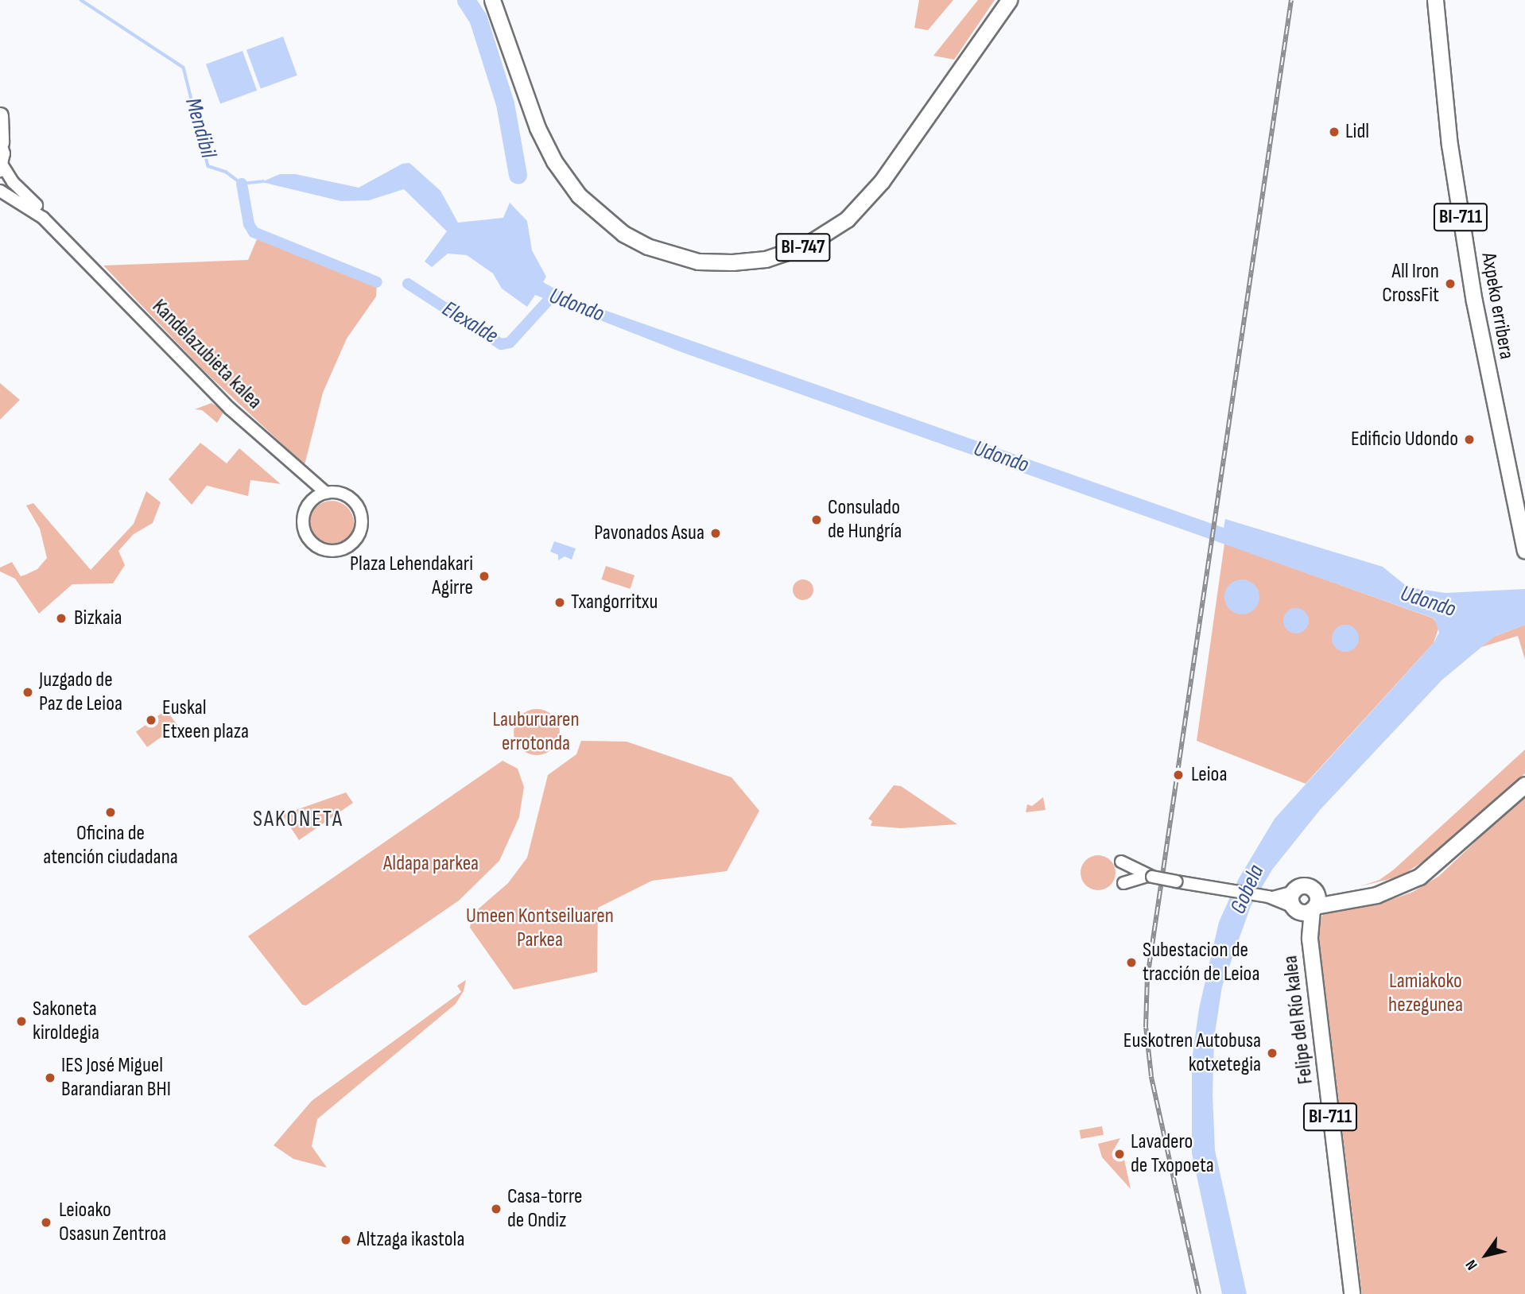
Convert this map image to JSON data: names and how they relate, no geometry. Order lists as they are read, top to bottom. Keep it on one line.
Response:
{"streets":{"main road":["BI-711","BI-747","Axpeko erribera","Felipe del Río kalea"],"street":["Kandelazubieta kalea"]},"districts":["SAKONETA"],"water":["Mendibil","Udondo","Elexalde","Gobela"],"parks":["Lauburuaren errotonda","Aldapa parkea","Umeen Kontseiluaren Parkea","Lamiakoko hezegunea"],"places":["Lidl","All Iron CrossFit","Edificio Udondo","Consulado de Hungría","Pavonados Asua","Plaza Lehendakari Agirre","Txangorritxu","Bizkaia","Juzgado de Paz de Leioa","Euskal Etxeen plaza","Leioa","Oficina de atención ciudadana","Subestacion de tracción de Leioa","Sakoneta kiroldegia","Euskotren Autobusa kotxetegia","IES José Miguel Barandiaran BHI","Lavadero de Txopoeta","Casa-torre de Ondiz","Leioako Osasun Zentroa","Altzaga ikastola"],"north":"bottom left"}
